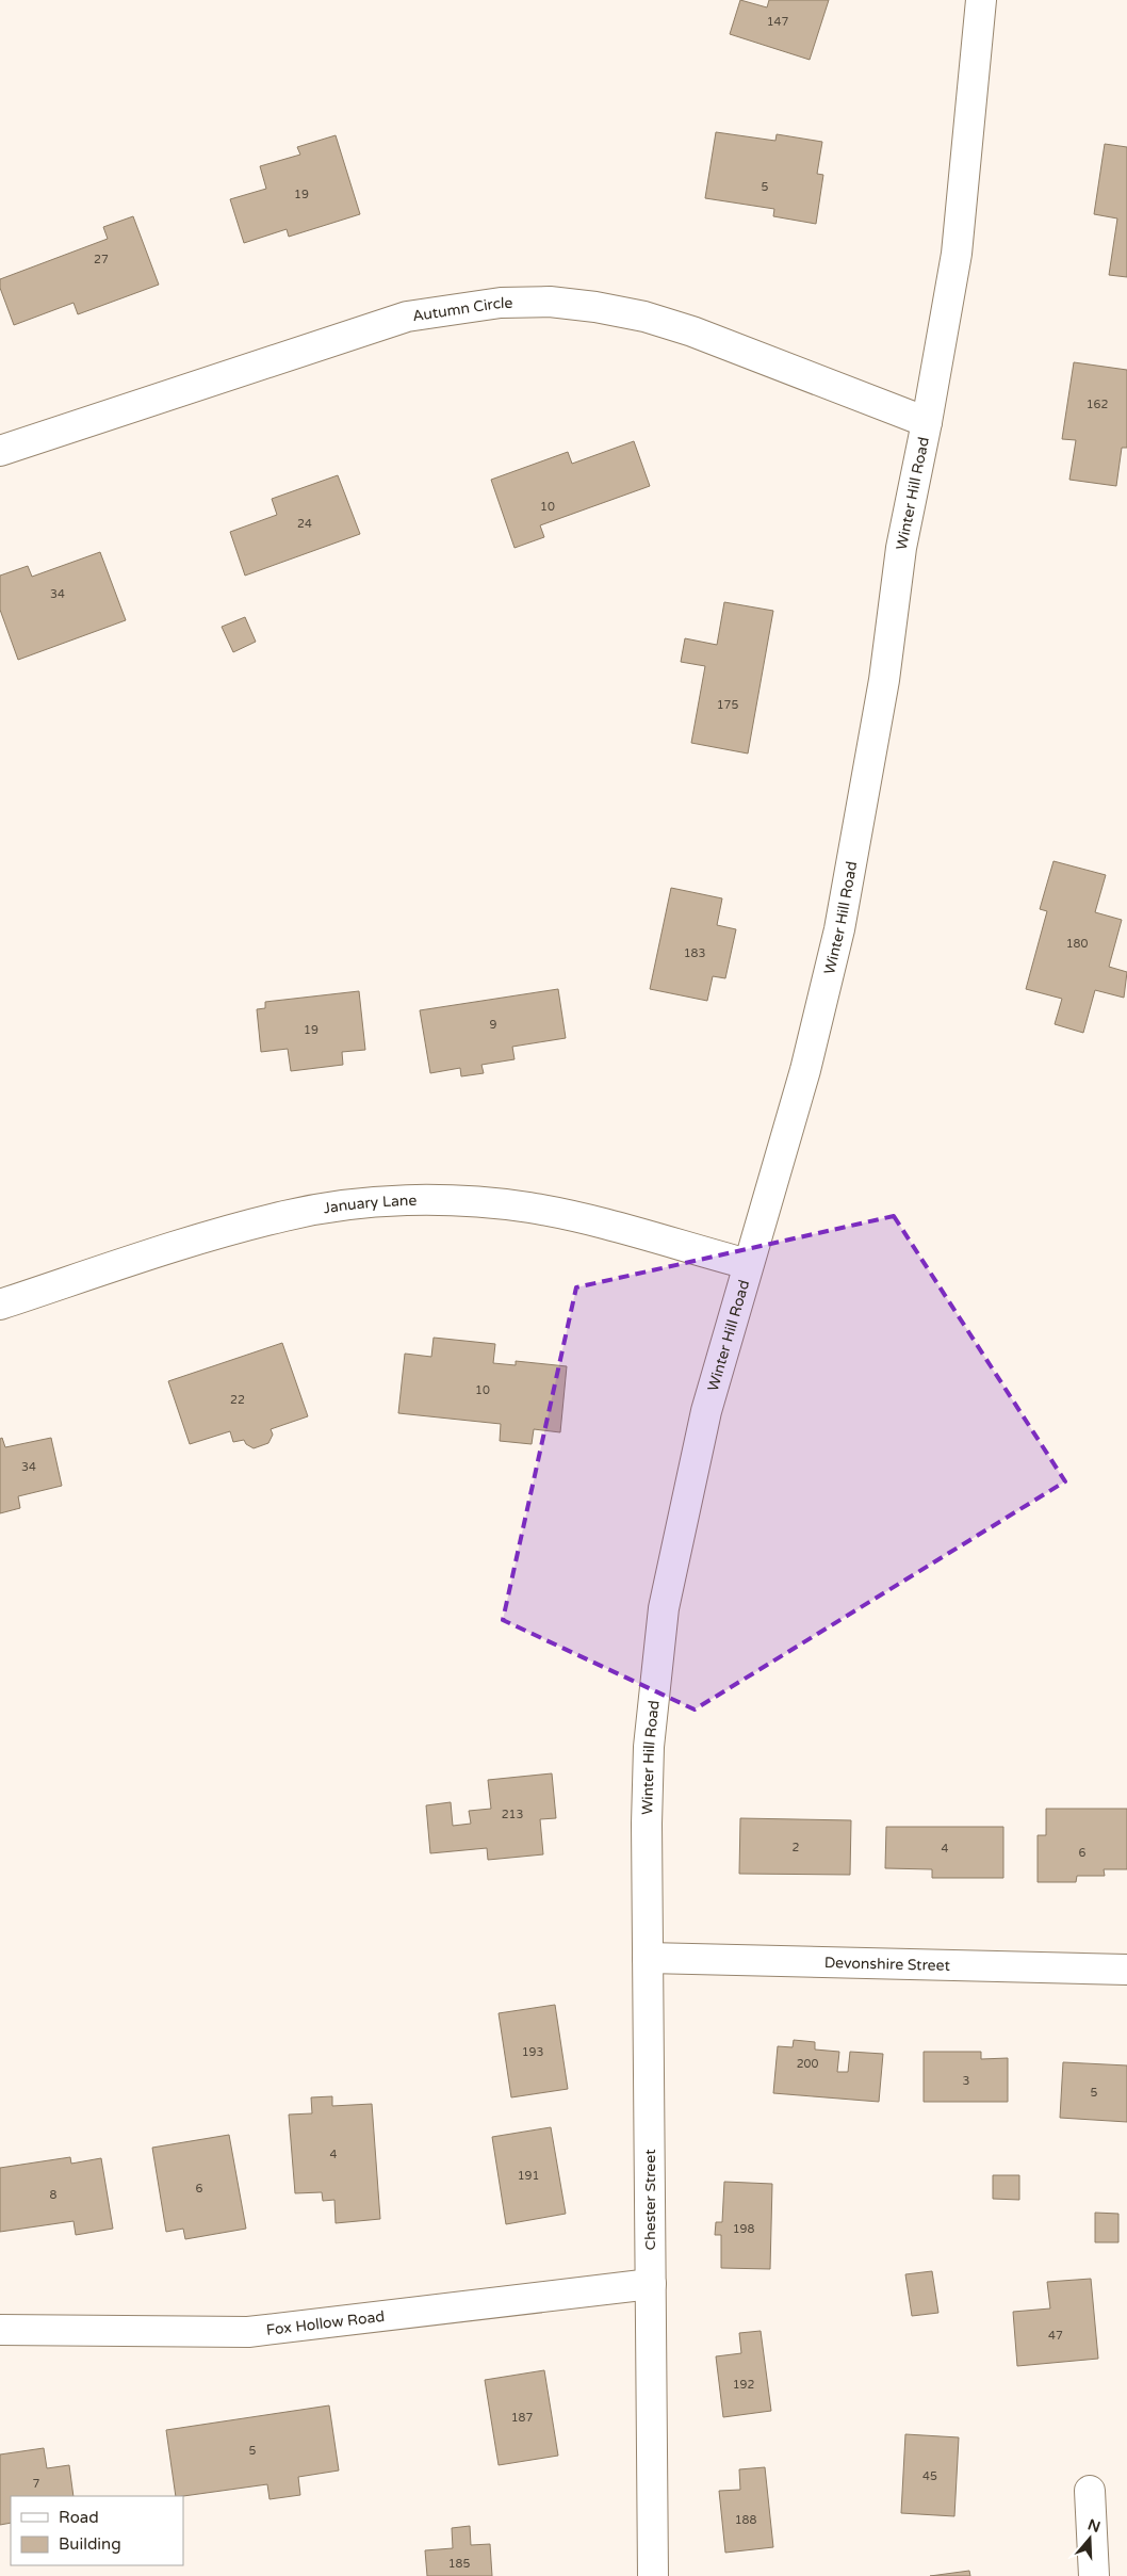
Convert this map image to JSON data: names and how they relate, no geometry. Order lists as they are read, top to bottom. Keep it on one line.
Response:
{"streets":{"street":["Autumn Circle","Winter Hill Road","January Lane","Devonshire Street","Chester Street","Fox Hollow Road"]},"crossings":[["Autumn Circle","Winter Hill Road"],["Winter Hill Road","January Lane"],["Winter Hill Road","Chester Street"],["Devonshire Street","Chester Street"],["Chester Street","Fox Hollow Road"]],"house_numbers":["147","5","19","27","162","10","24","34","175","180","183","9","19","10","22","34","213","2","4","6","193","200","3","5","4","191","6","8","198","47","192","187","5","45","7","188","185"],"legend":["Road","Building"],"north":"top"}
